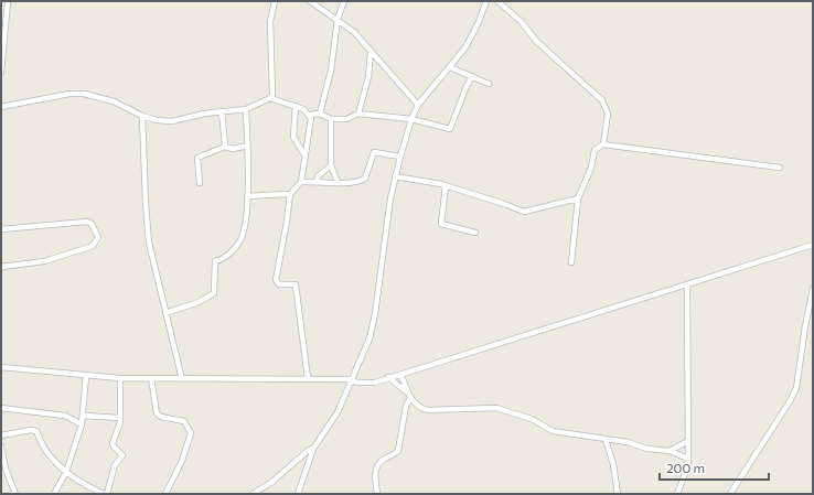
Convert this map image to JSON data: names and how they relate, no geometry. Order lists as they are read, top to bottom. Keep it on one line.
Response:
{"scale_bar":"200 m"}
